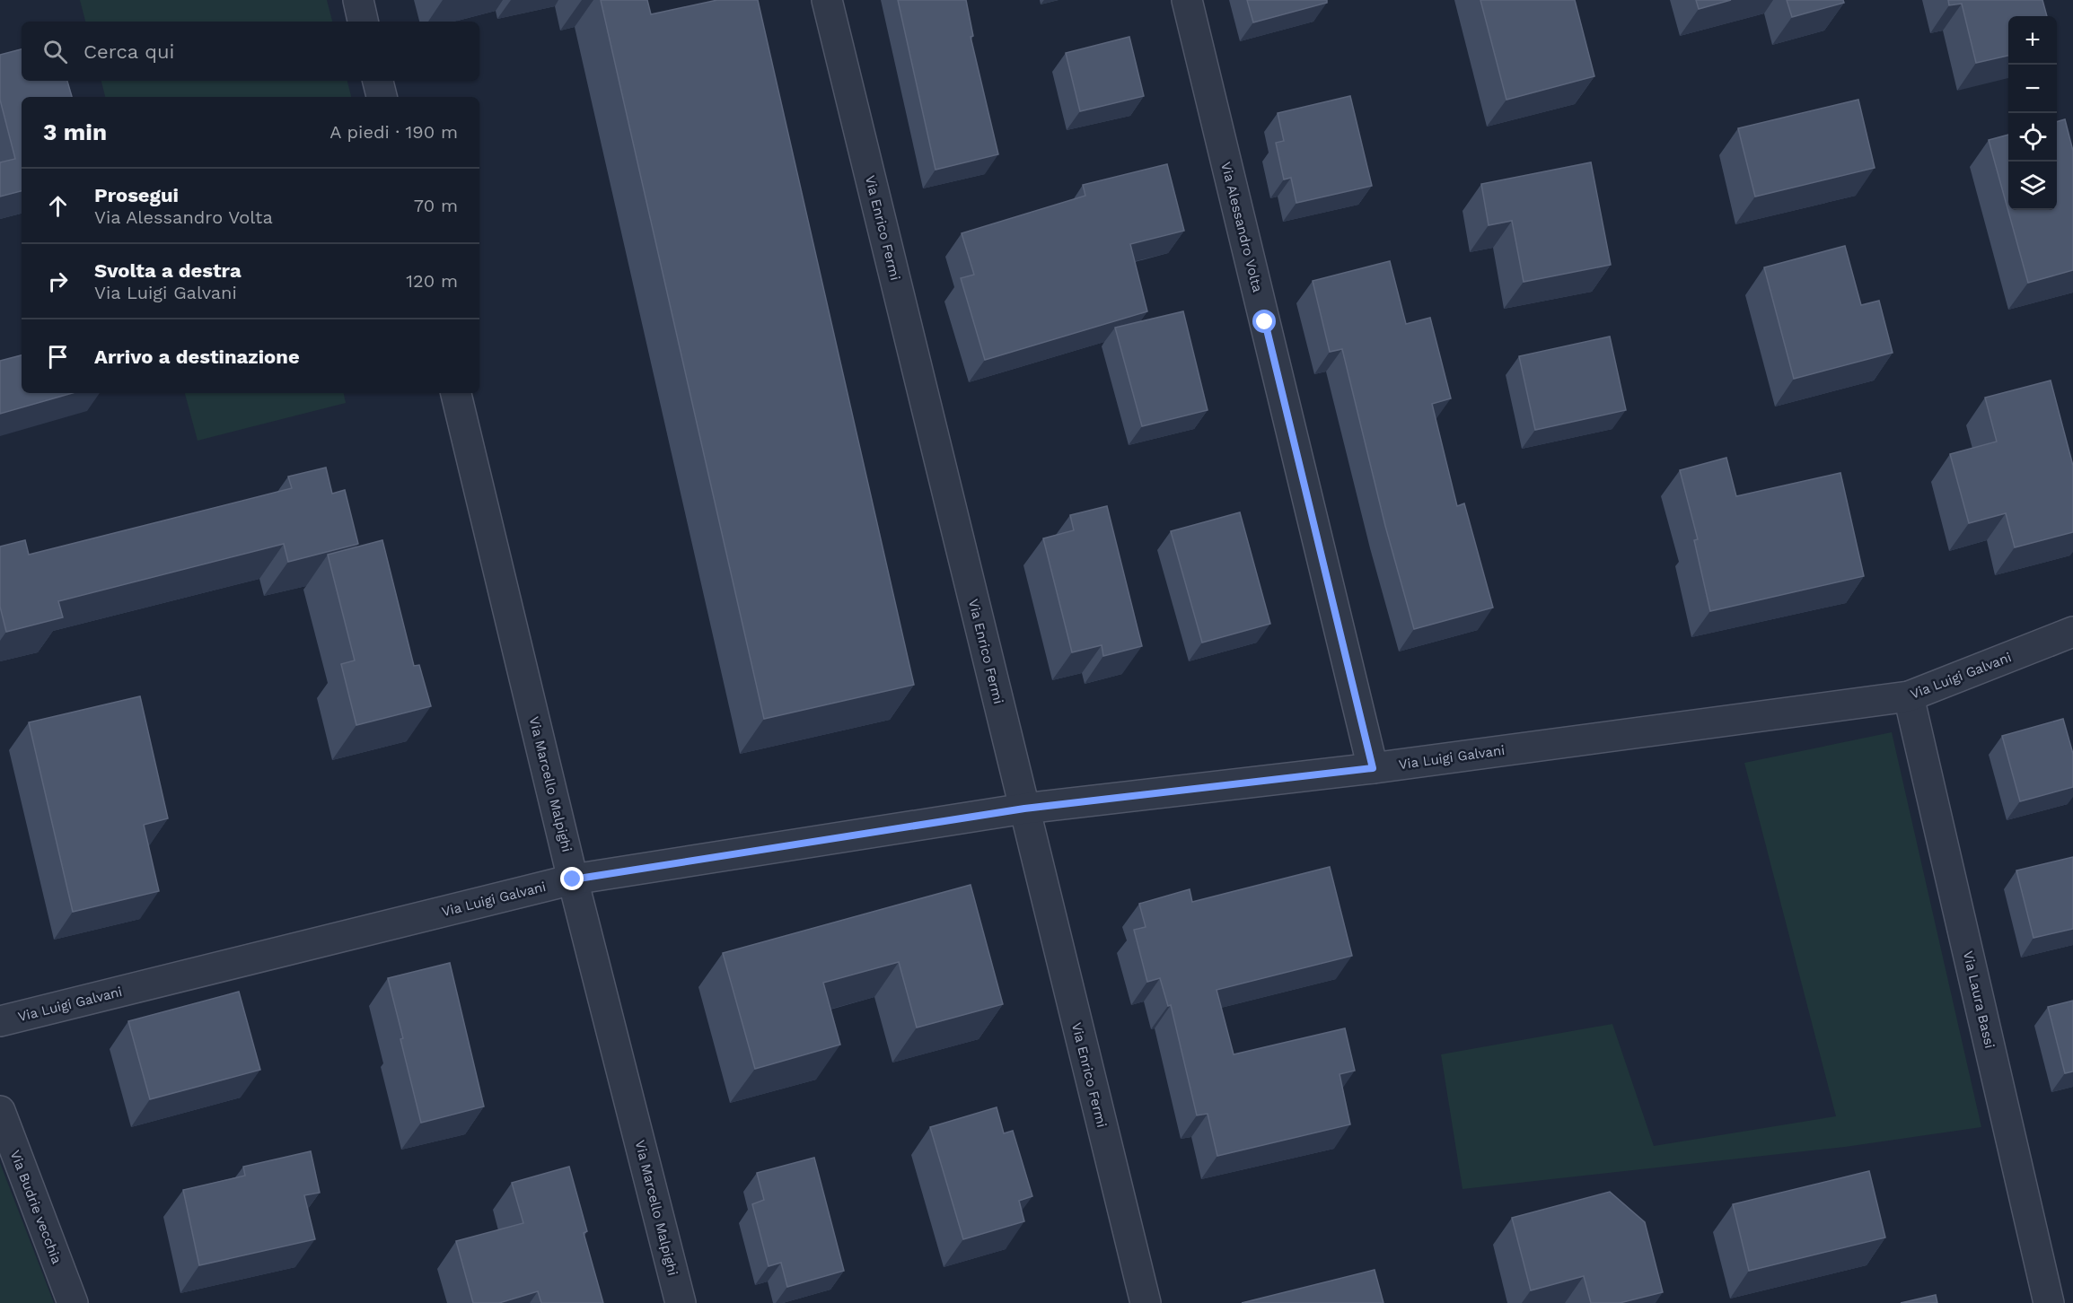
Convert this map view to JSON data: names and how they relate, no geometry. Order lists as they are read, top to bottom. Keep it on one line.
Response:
{"streets":{"street":["Via Alessandro Volta","Via Enrico Fermi","Via Luigi Galvani","Via Marcello Malpighi","Via Laura Bassi","Via Budrie vecchia"]},"crossings":[["Via Alessandro Volta","Via Luigi Galvani"],["Via Enrico Fermi","Via Luigi Galvani"],["Via Luigi Galvani","Via Marcello Malpighi"],["Via Luigi Galvani","Via Laura Bassi"]],"page":{"map_buttons":["+","−"],"search":"Cerca qui","heading":["3 min","A piedi · 190 m"],"list":[["Prosegui","Via Alessandro Volta","70 m"],["Svolta a destra","Via Luigi Galvani","120 m"],"Arrivo a destinazione"]}}
